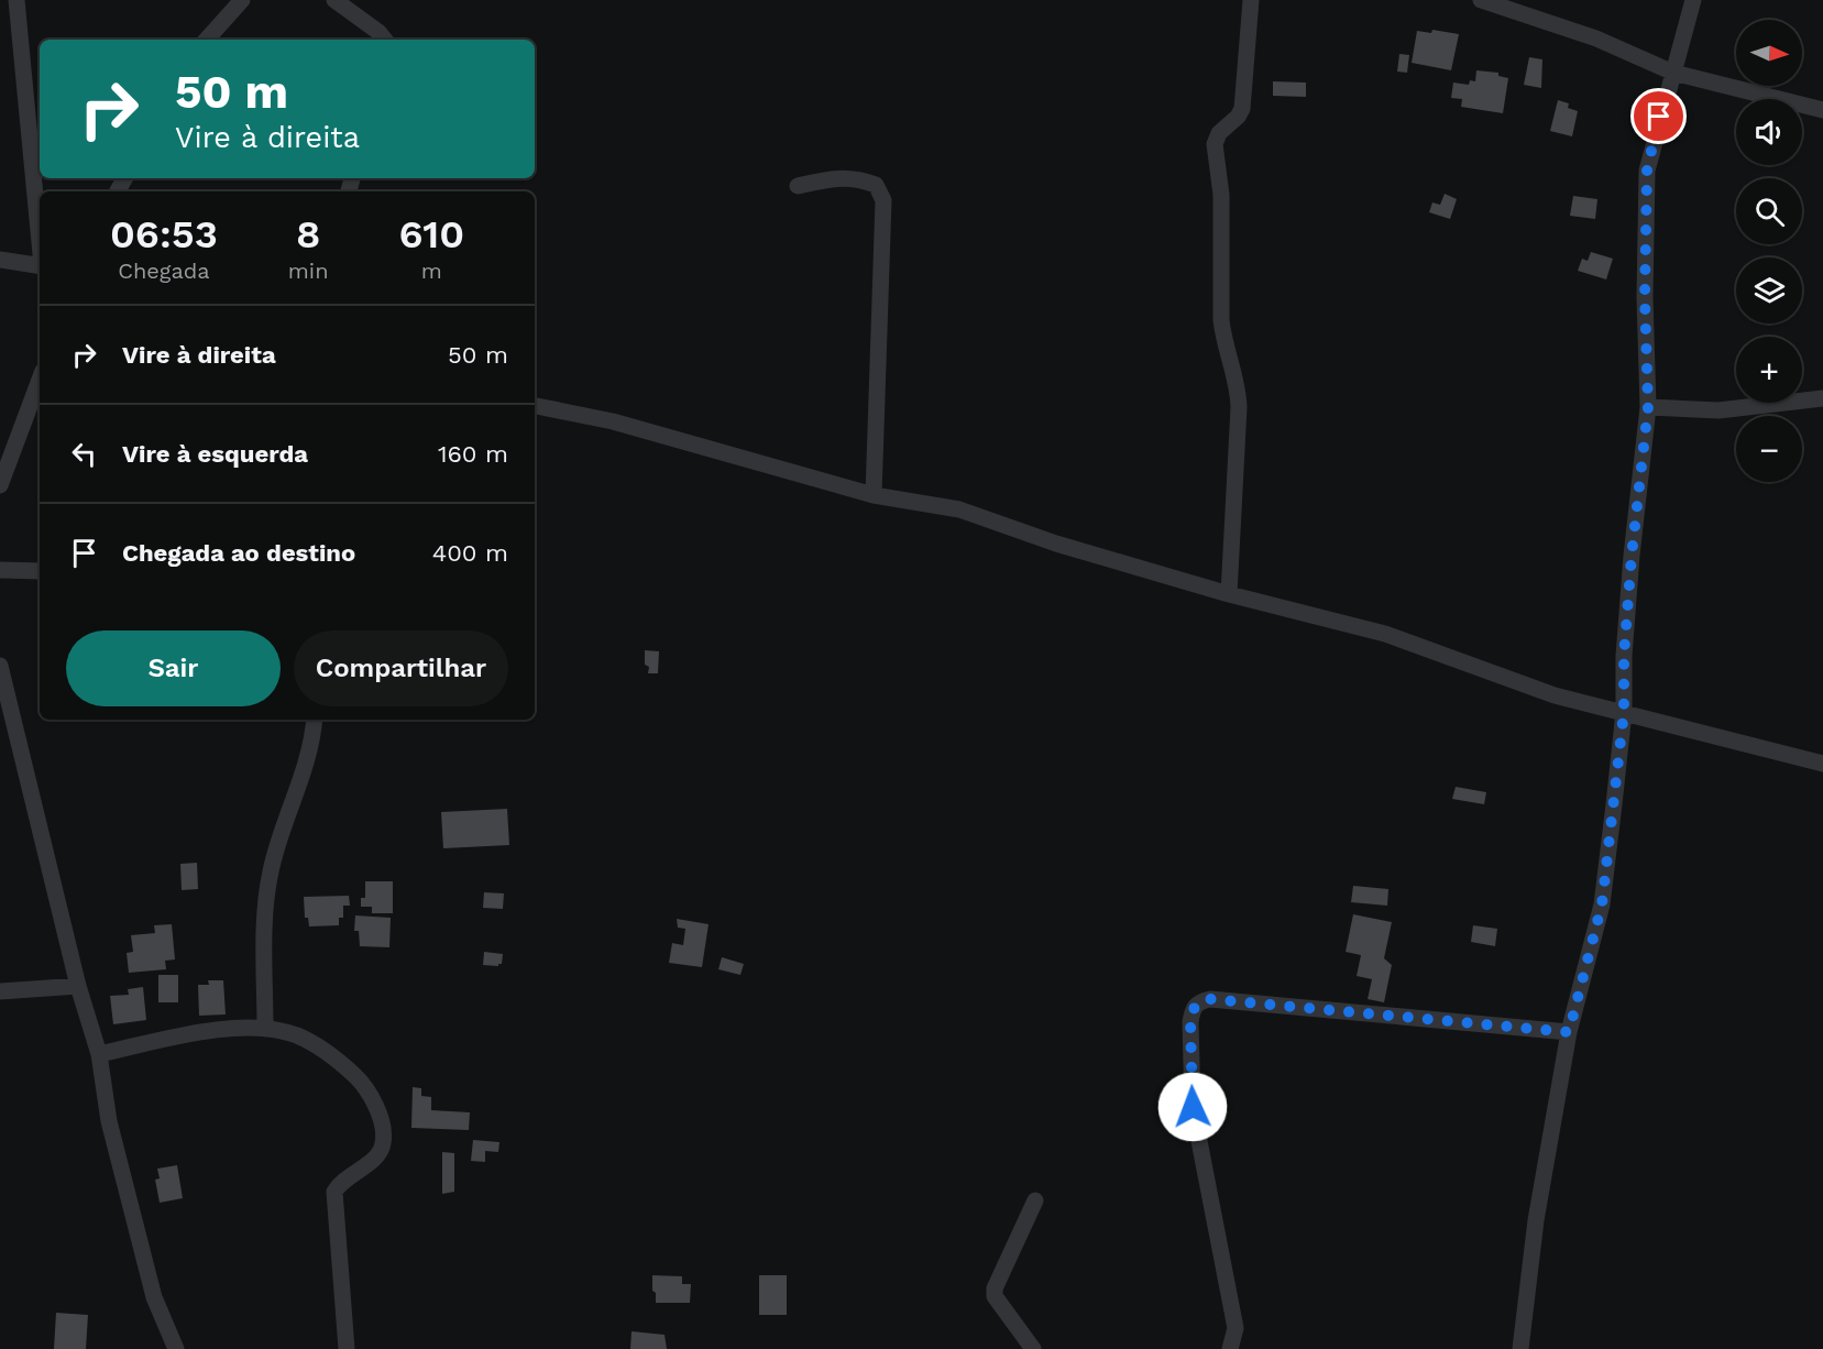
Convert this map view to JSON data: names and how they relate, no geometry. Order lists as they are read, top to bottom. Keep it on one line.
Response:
{"north":"right","page":{"map_buttons":["+","−"],"turn":["50 m","Vire à direita"],"eta":["06:53","Chegada","8","min","610","m"],"list":[{"name":"Vire à direita","value":"50 m"},{"name":"Vire à esquerda","value":"160 m"},{"name":"Chegada ao destino","value":"400 m"}],"buttons":["Sair","Compartilhar"]}}
